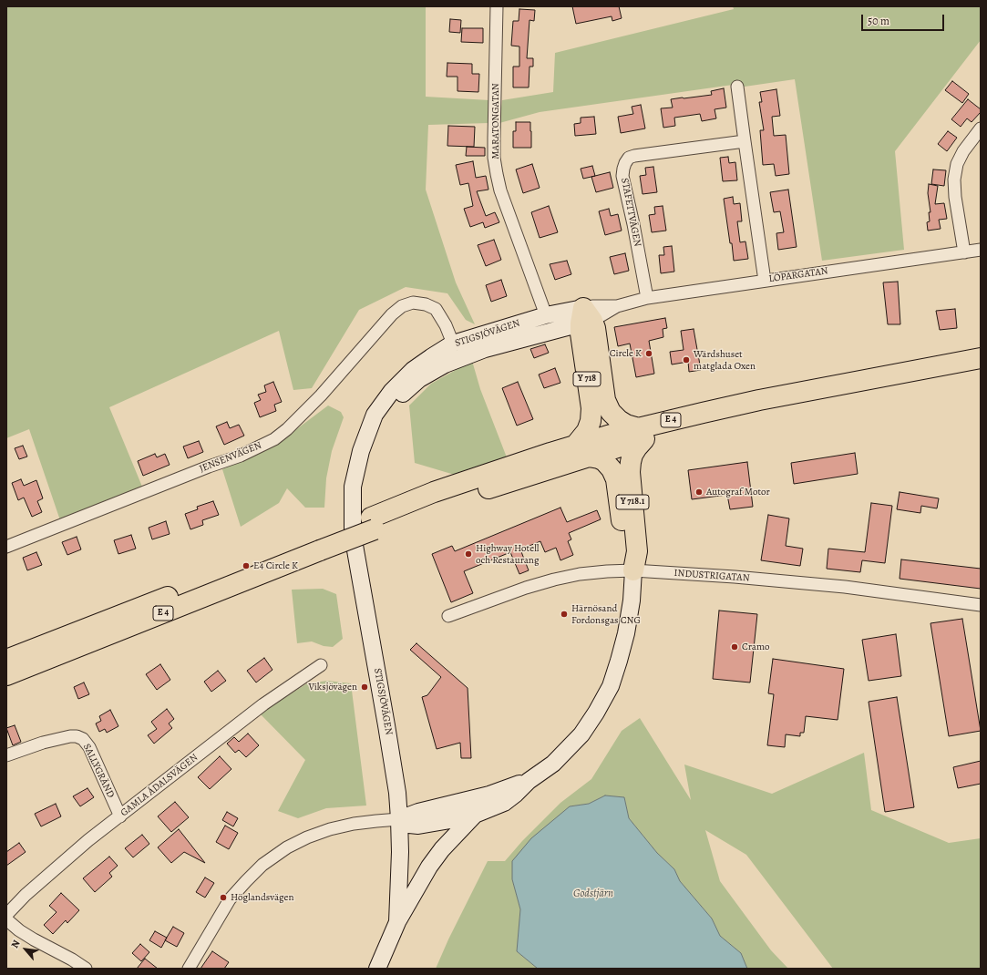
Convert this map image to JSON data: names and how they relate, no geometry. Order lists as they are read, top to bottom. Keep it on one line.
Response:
{"streets":{"highway":["Y 718","E 4","Y 718.1"],"main road":["STIGSJÖVÄGEN"],"street":["MARATONGATAN","STAFETTVÄGEN","LÖPARGATAN","JENSENVÄGEN","INDUSTRIGATAN","SALLYGRÄND","GAMLA ÅDALSVÄGEN"]},"crossings":[["MARATONGATAN","STIGSJÖVÄGEN"],["STAFETTVÄGEN","LÖPARGATAN"],["LÖPARGATAN","STIGSJÖVÄGEN"],["LÖPARGATAN","Y 718"],["STIGSJÖVÄGEN","Y 718"],["STIGSJÖVÄGEN","JENSENVÄGEN"],["STIGSJÖVÄGEN","Y 718.1"],["Y 718","E 4"],["Y 718","Y 718.1"],["E 4","Y 718.1"],["Y 718.1","INDUSTRIGATAN"],["SALLYGRÄND","GAMLA ÅDALSVÄGEN"]],"water":["Godstjärn"],"places":["Circle K","Wärdshuset matglada Oxen","Autograf Motor","Highway Hotell och Restaurang","E4 Circle K","Härnösand Fordonsgas CNG","Cramo","Viksjövägen","Höglandsvägen"],"scale_bar":"50 m","north":"top left"}
